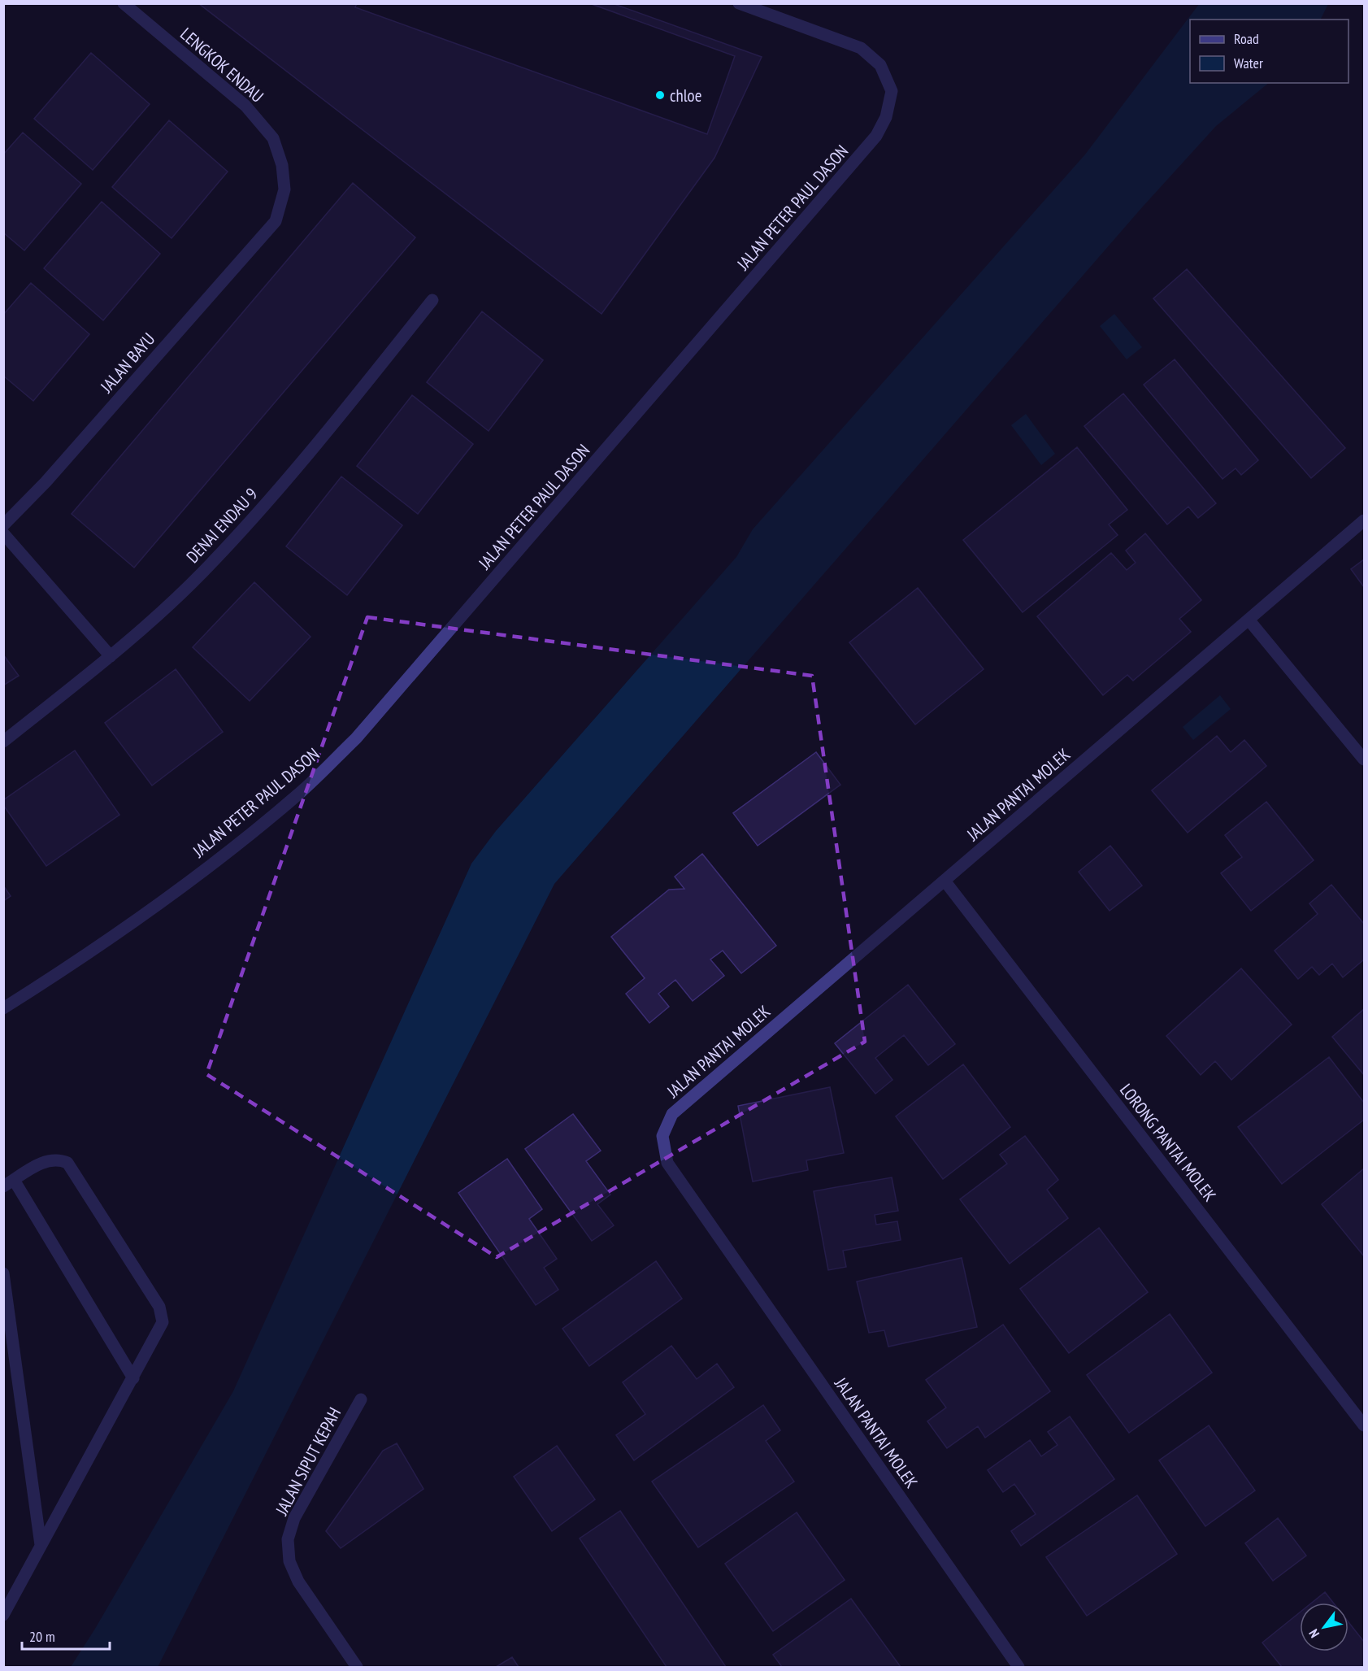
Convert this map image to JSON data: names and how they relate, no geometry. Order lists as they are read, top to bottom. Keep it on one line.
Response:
{"streets":{"street":["LENGKOK ENDAU","JALAN PETER PAUL DASON","JALAN BAYU","DENAI ENDAU 9","JALAN PANTAI MOLEK","LORONG PANTAI MOLEK","JALAN SIPUT KEPAH"]},"crossings":[["LENGKOK ENDAU","JALAN BAYU"],["JALAN PANTAI MOLEK","LORONG PANTAI MOLEK"]],"places":["chloe"],"legend":["Road","Water"],"scale_bar":"20 m","north":"bottom left"}
